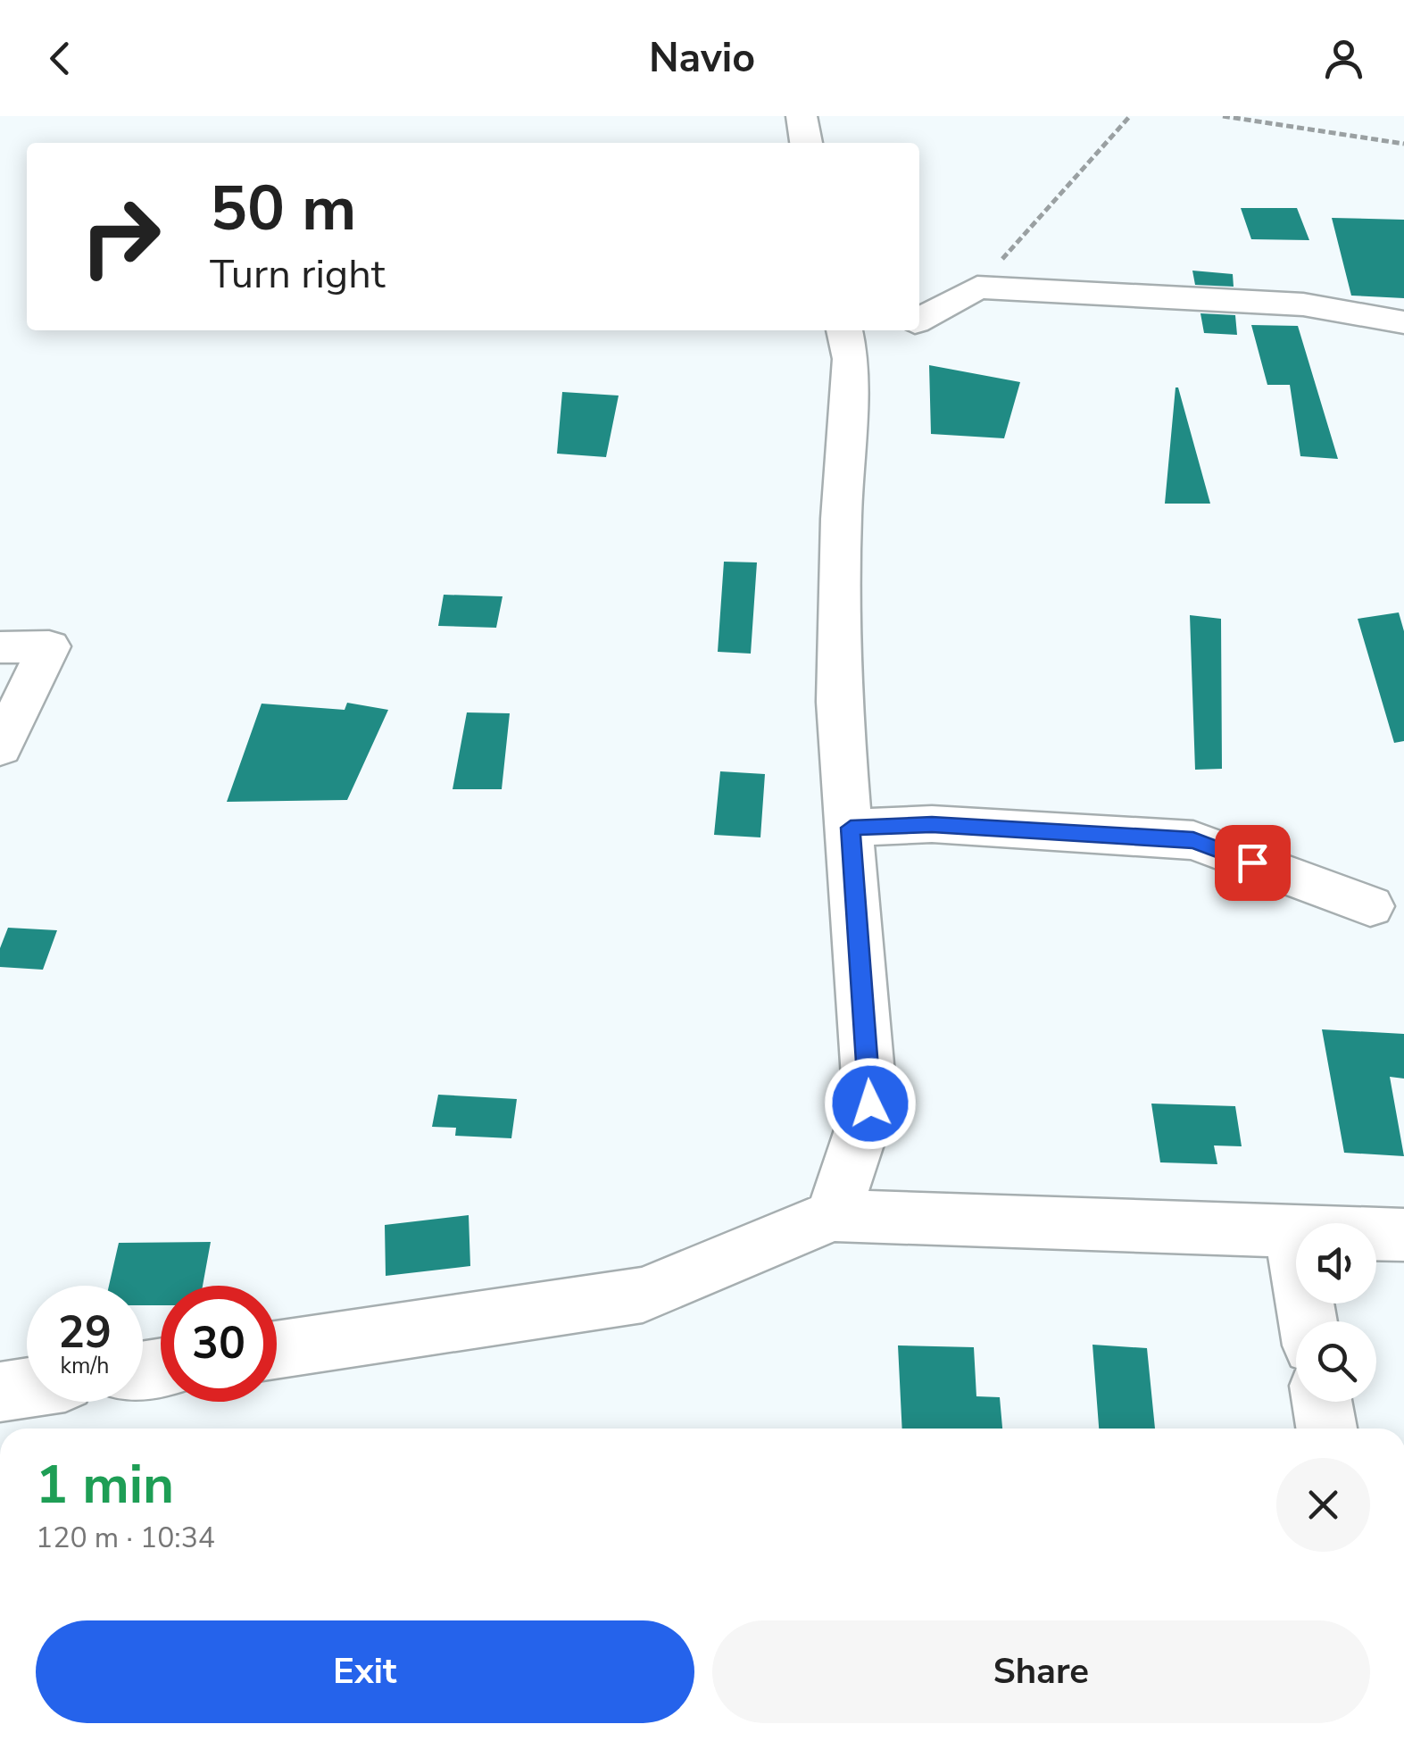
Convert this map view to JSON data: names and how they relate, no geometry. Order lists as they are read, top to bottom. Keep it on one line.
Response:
{"page":{"header":"Navio","turn":["50 m","Turn right"],"speed":"29 km/h","limit":"30","heading":["1 min","120 m · 10:34"],"buttons":["Exit","Share"]}}
